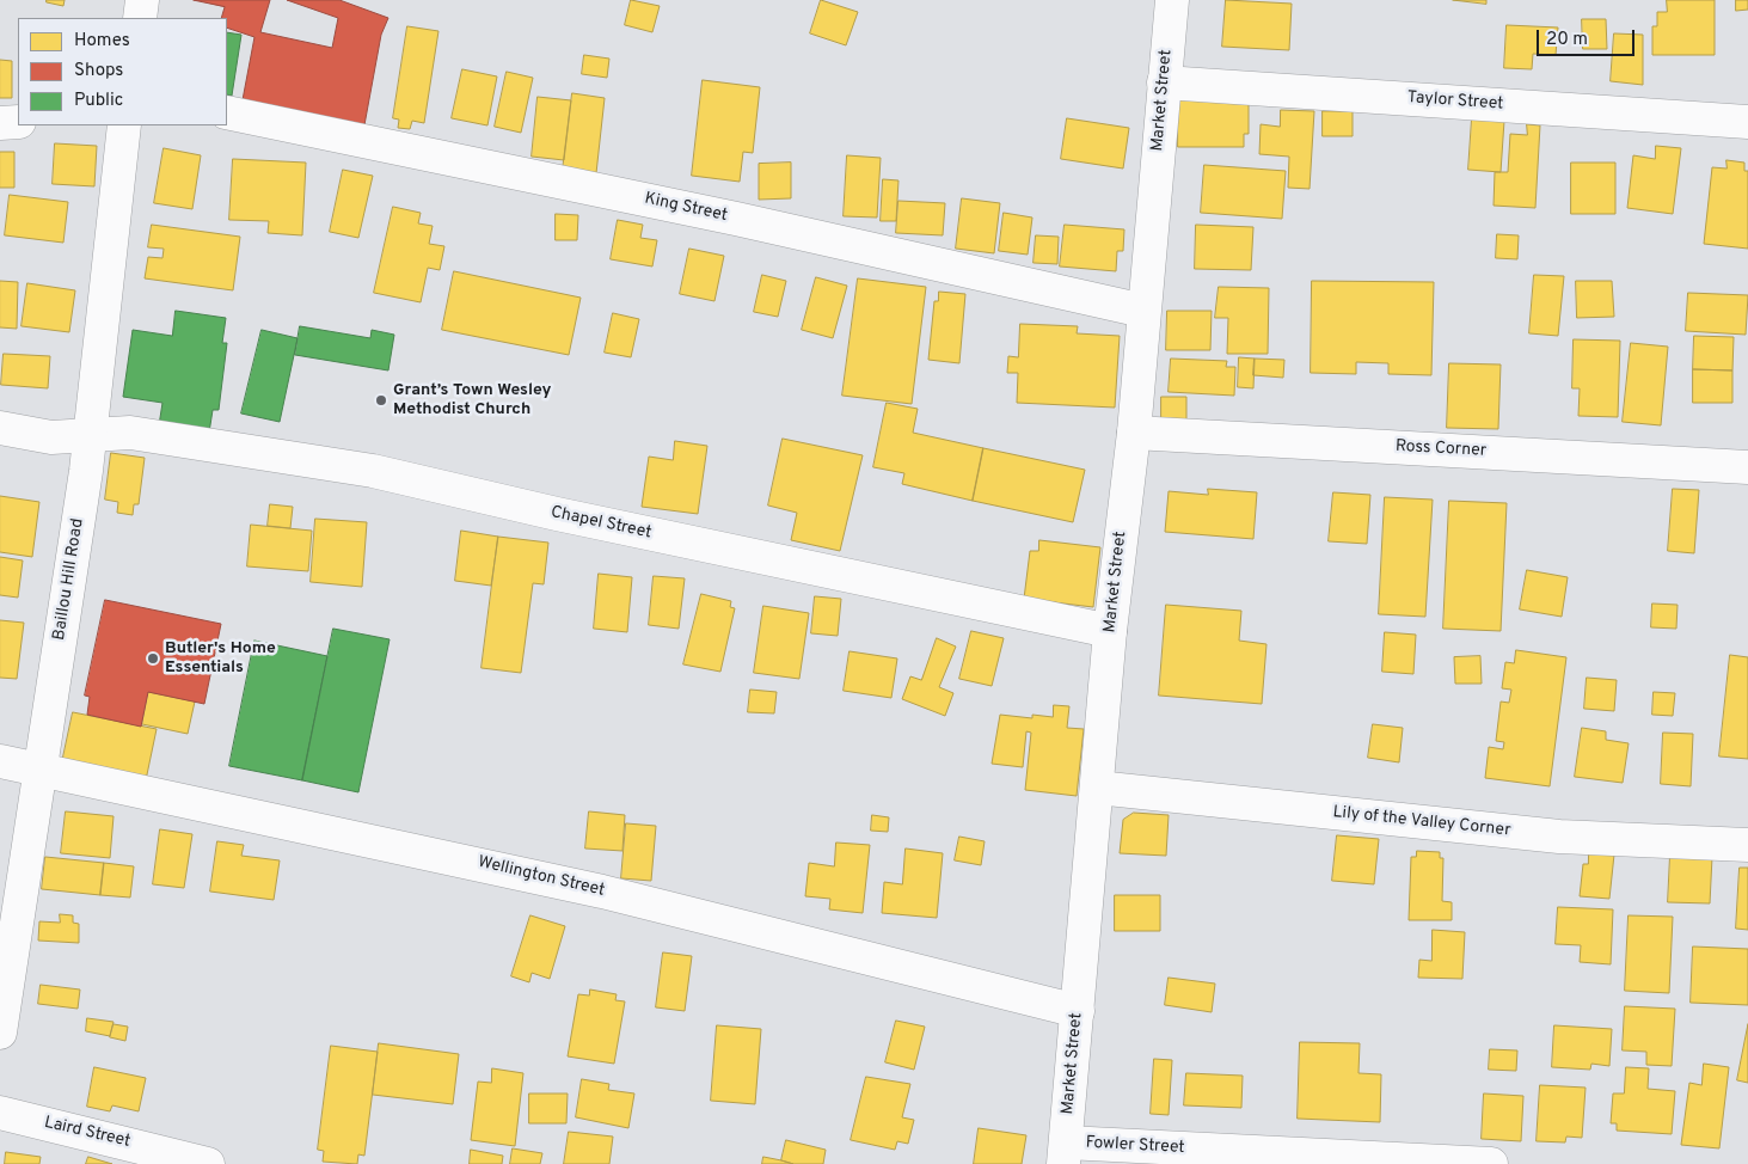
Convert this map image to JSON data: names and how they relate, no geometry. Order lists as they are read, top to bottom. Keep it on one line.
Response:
{"streets":{"street":["Market Street","Taylor Street","King Street","Ross Corner","Chapel Street","Baillou Hill Road","Lily of the Valley Corner","Wellington Street","Laird Street","Fowler Street"]},"crossings":[["Market Street","Taylor Street"],["Market Street","King Street"],["Market Street","Ross Corner"],["Market Street","Chapel Street"],["Market Street","Lily of the Valley Corner"],["Market Street","Wellington Street"],["Market Street","Fowler Street"],["Chapel Street","Baillou Hill Road"],["Baillou Hill Road","Wellington Street"]],"places":["Grant’s Town Wesley Methodist Church","Butler's Home Essentials"],"legend":["Homes","Shops","Public"],"scale_bar":"20 m"}
